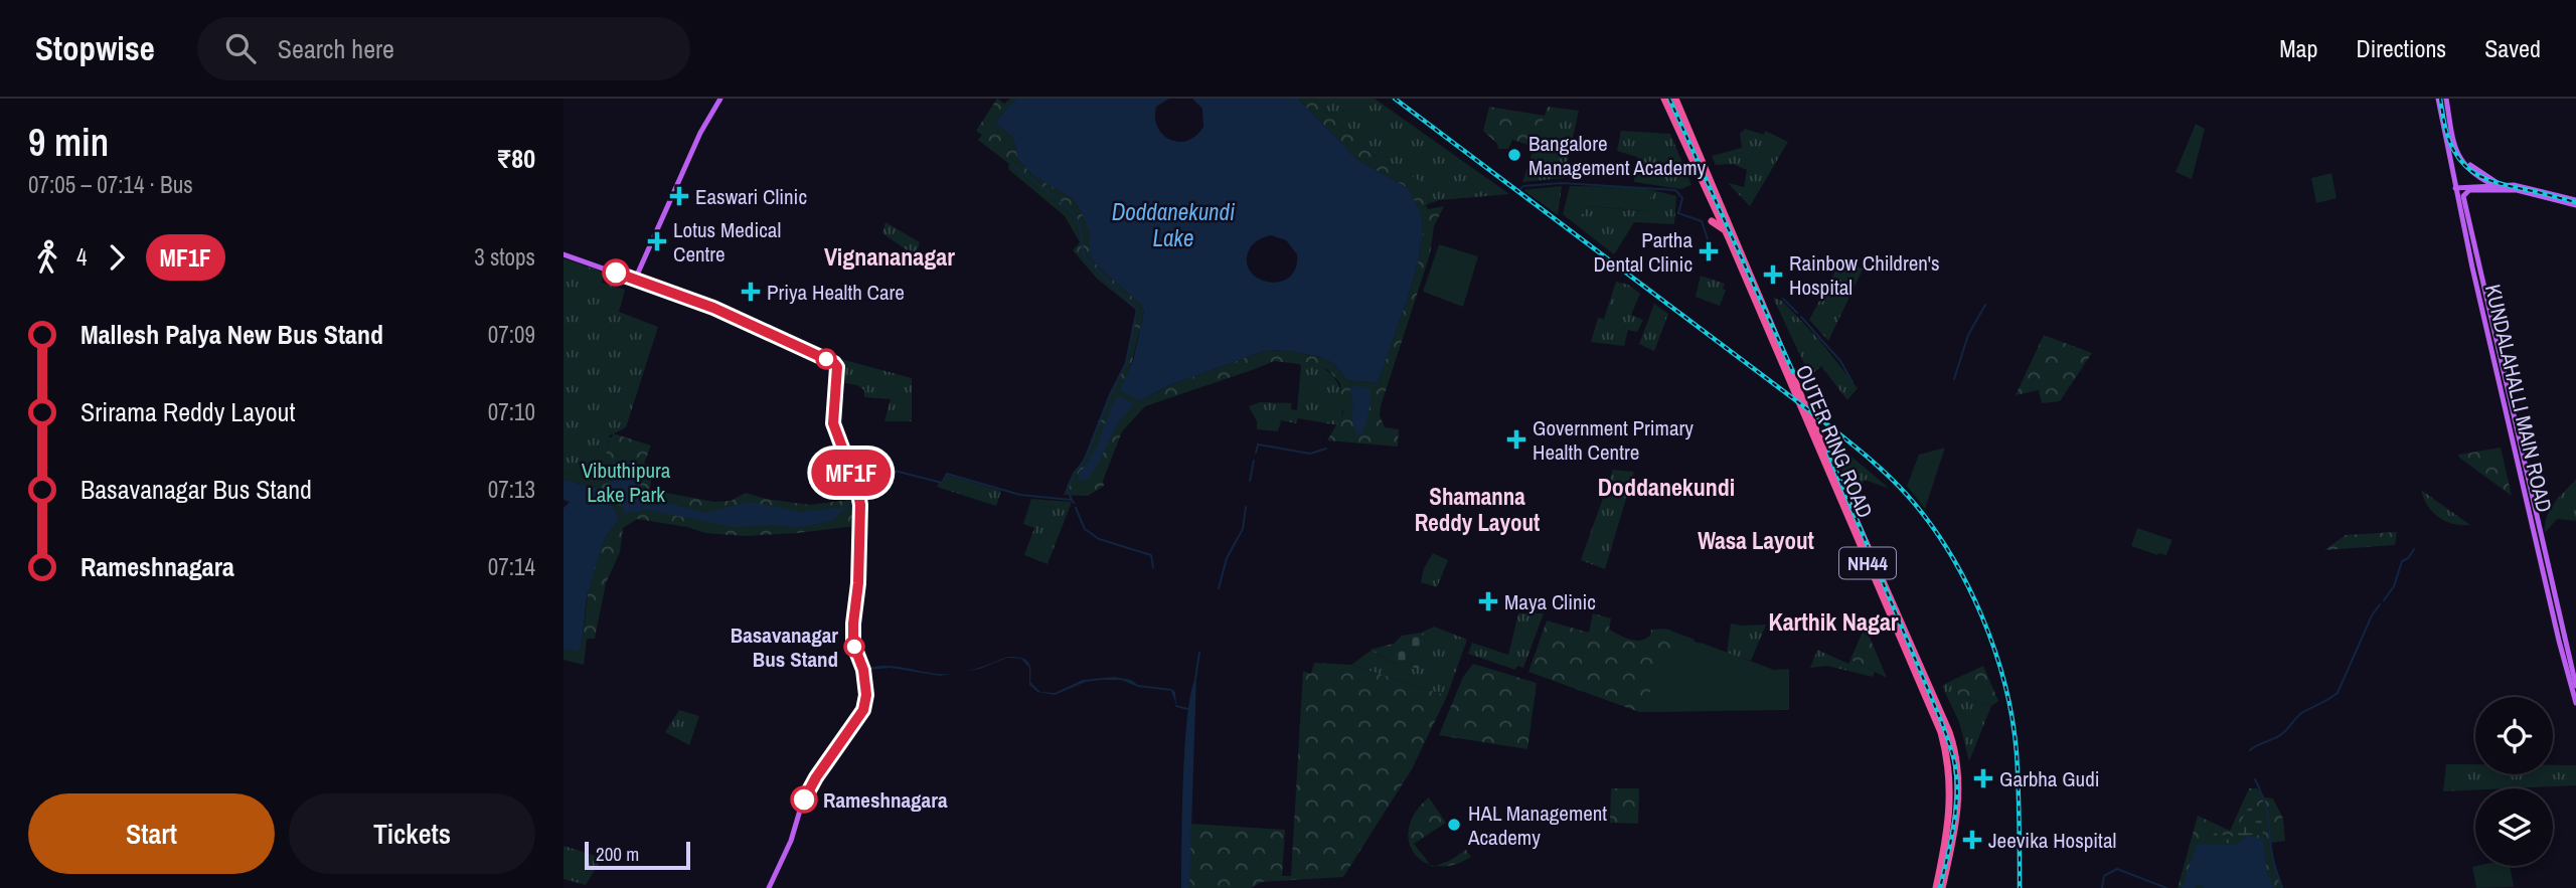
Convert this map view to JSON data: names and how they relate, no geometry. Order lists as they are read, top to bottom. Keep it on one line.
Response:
{"streets":{"highway":["OUTER RING ROAD","NH44"],"main road":["KUNDALAHALLI MAIN ROAD"]},"districts":["Vignananagar","Doddanekundi","Shamanna Reddy Layout","Wasa Layout","Karthik Nagar"],"water":["Doddanekundi Lake"],"parks":["Vibuthipura Lake Park"],"places":{"other":["Bangalore Management Academy","Basavanagar Bus Stand","Rameshnagara","HAL Management Academy"],"health":["Easwari Clinic","Lotus Medical Centre","Partha Dental Clinic","Rainbow Children's Hospital","Priya Health Care","Government Primary Health Centre","Maya Clinic","Garbha Gudi","Jeevika Hospital"]},"lines":["bus line MF1F"],"scale_bar":"200 m","page":{"header":"Stopwise","search":"Search here","nav":["Map","Directions","Saved"],"heading":["9 min","07:05 – 07:14 · Bus","₹80"],"on_map":"MF1F","legs":["4","MF1F","3 stops"],"list":[{"name":"Mallesh Palya New Bus Stand","value":"07:09"},{"name":"Srirama Reddy Layout","value":"07:10"},{"name":"Basavanagar Bus Stand","value":"07:13"},{"name":"Rameshnagara","value":"07:14"}],"buttons":["Start","Tickets"],"scale":"200 m"}}
